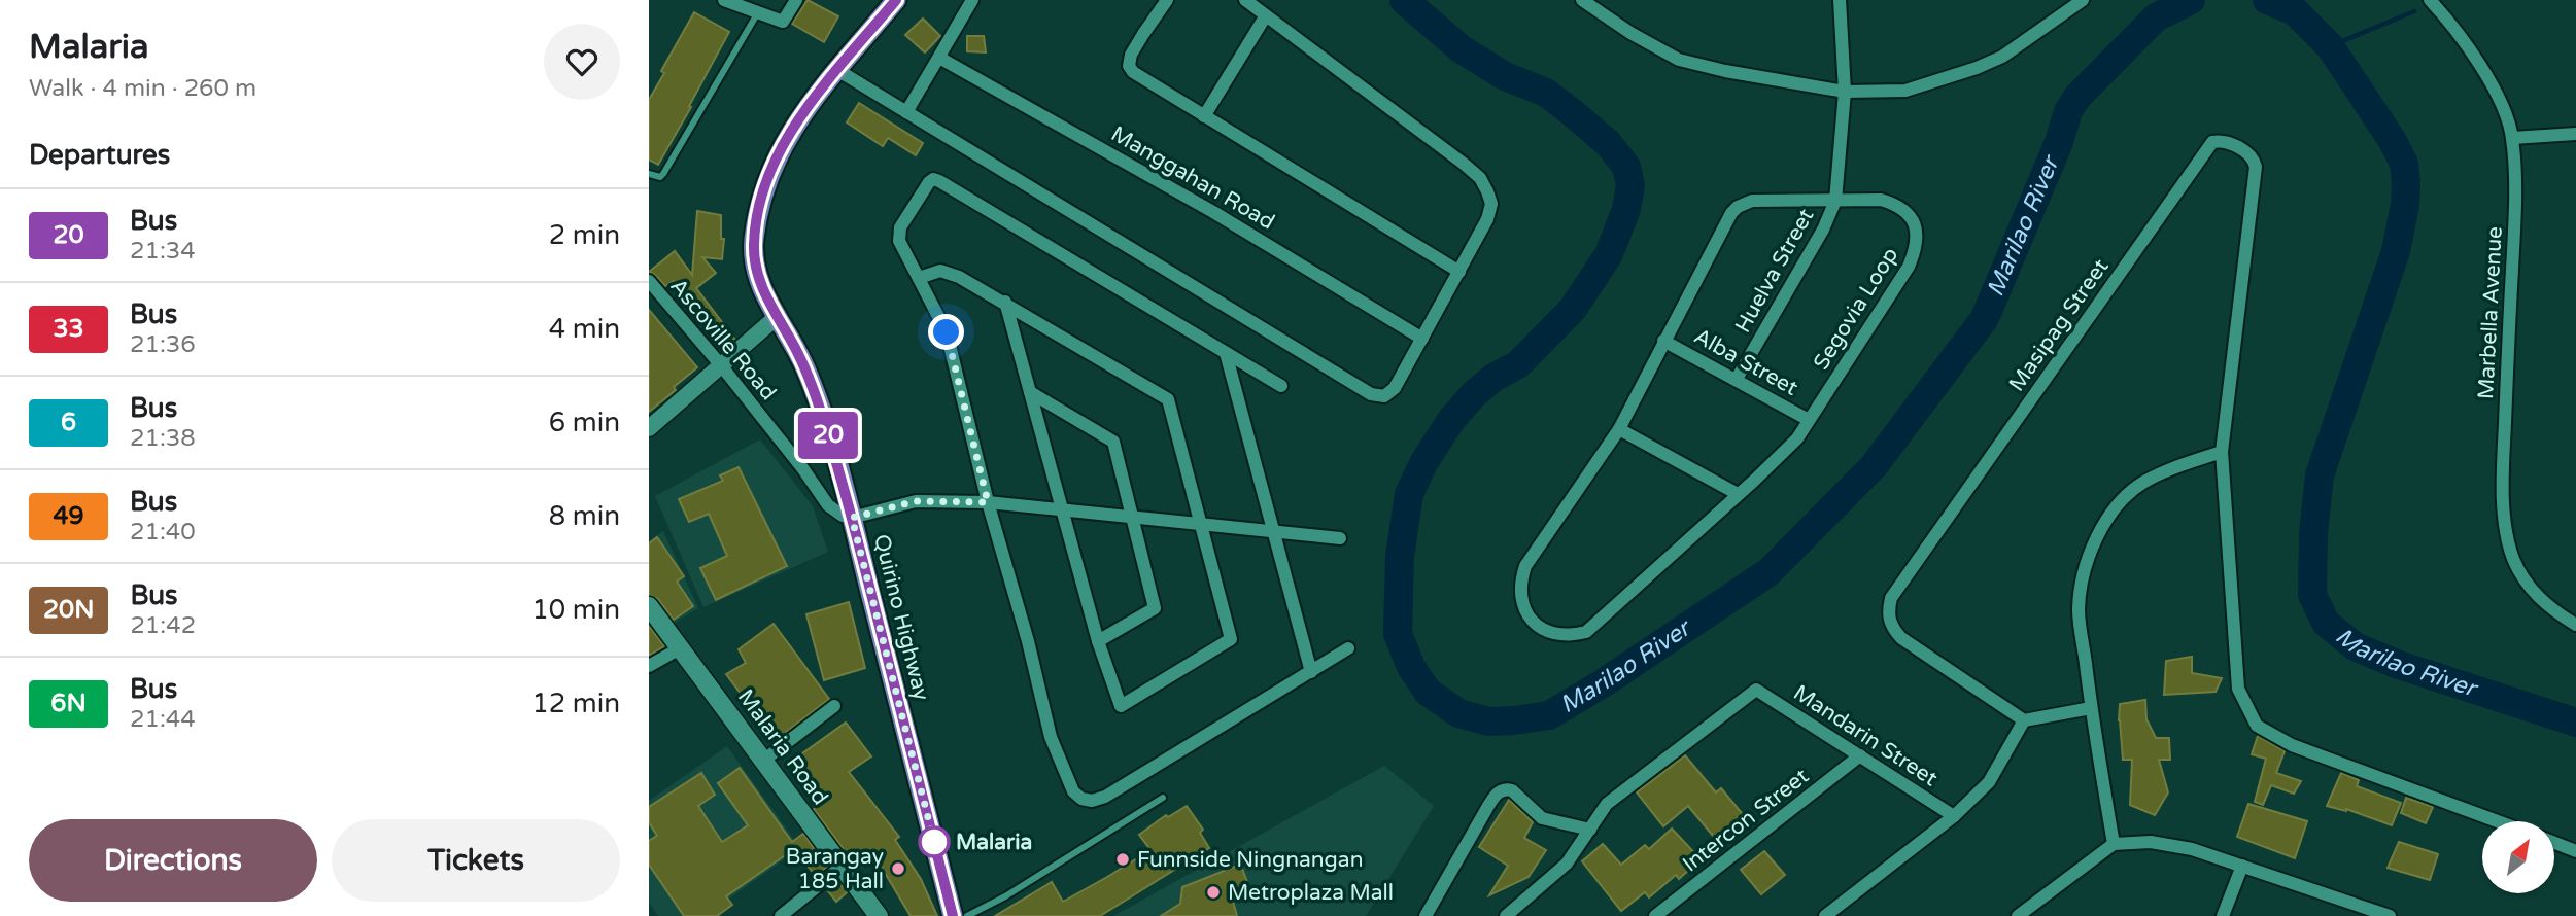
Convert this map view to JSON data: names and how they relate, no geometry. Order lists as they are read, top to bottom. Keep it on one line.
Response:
{"streets":{"main road":["Quirino Highway","Malaria Road"],"street":["Manggahan Road","Huelva Street","Segovia Loop","Marbella Avenue","Masipag Street","Ascoville Road","Alba Street","Mandarin Street","Intercon Street"]},"crossings":[["Huelva Street","Segovia Loop"],["Huelva Street","Alba Street"],["Segovia Loop","Alba Street"],["Ascoville Road","Quirino Highway"],["Mandarin Street","Intercon Street"]],"water":["Marilao River"],"places":["Malaria","Funnside Ningnangan","Barangay 185 Hall","Metroplaza Mall"],"lines":["bus line 20"],"north":"top right","page":{"heading":[["Malaria","Walk · 4 min · 260 m"],"Departures"],"on_map":"20","list":[{"mark":"20","name":"Bus","note":"21:34","value":"2 min"},{"mark":"33","name":"Bus","note":"21:36","value":"4 min"},{"mark":"6","name":"Bus","note":"21:38","value":"6 min"},{"mark":"49","name":"Bus","note":"21:40","value":"8 min"},{"mark":"20N","name":"Bus","note":"21:42","value":"10 min"},{"mark":"6N","name":"Bus","note":"21:44","value":"12 min"}],"buttons":["Directions","Tickets"]}}
